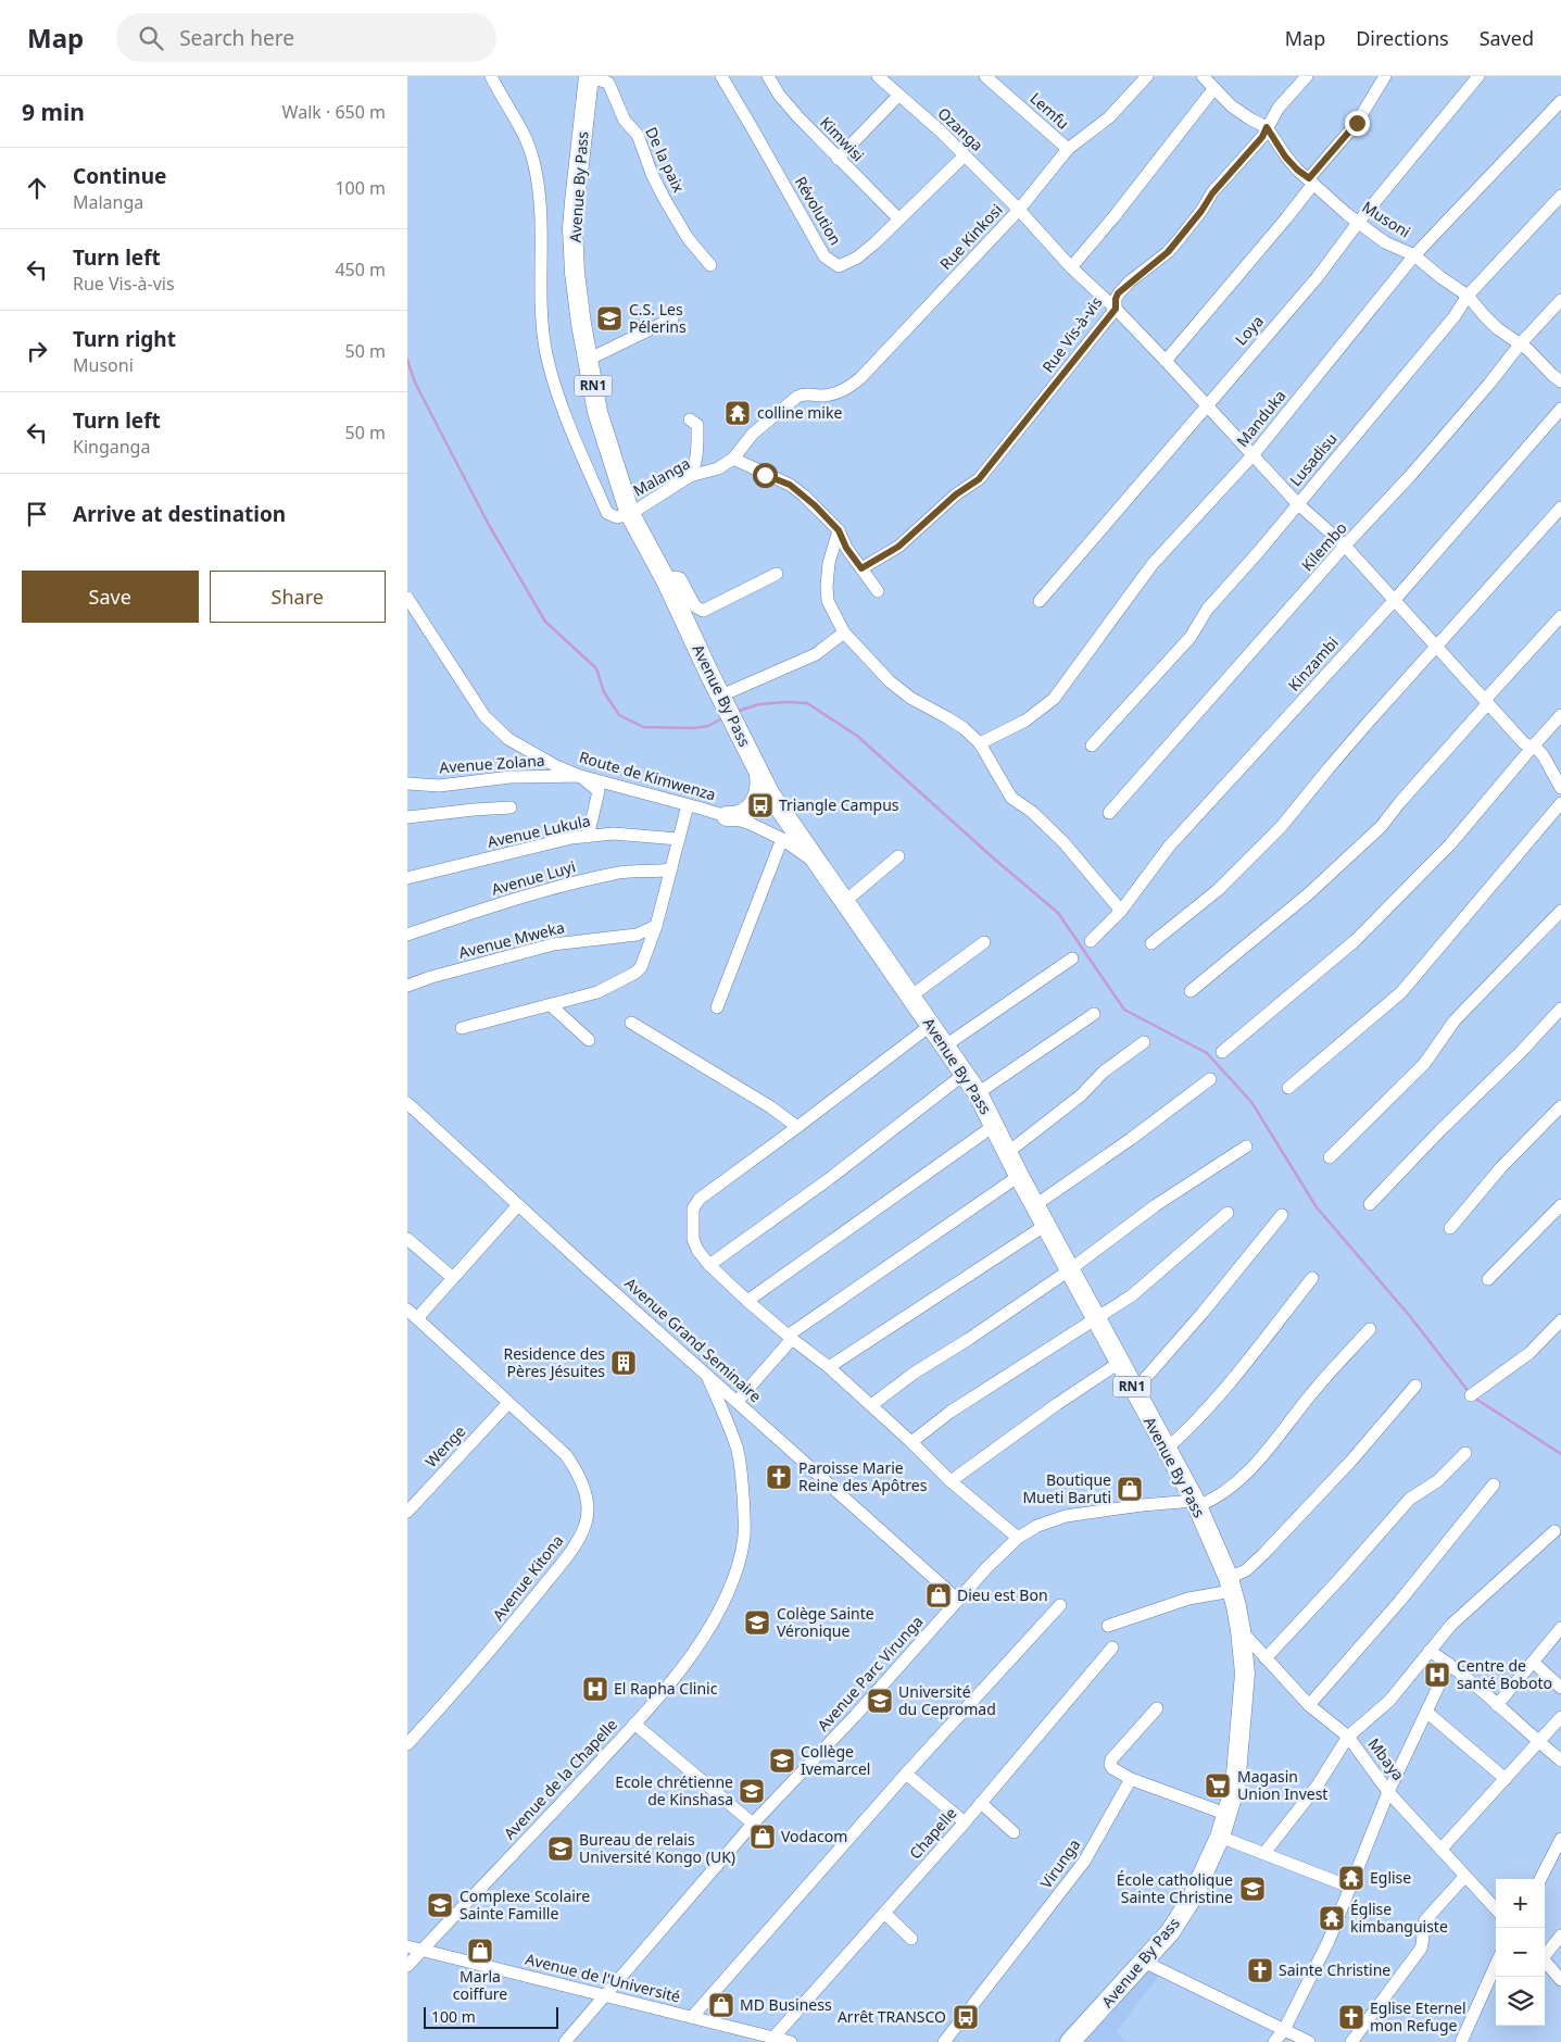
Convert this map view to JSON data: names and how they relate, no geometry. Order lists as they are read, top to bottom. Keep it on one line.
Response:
{"streets":{"highway":["Avenue By Pass","RN1"],"street":["Lemfu","Ozanga","Kimwisi","De la paix","Révolution","Musoni","Rue Kinkosi","Loya","Rue Vis-à-vis","Manduka","Lusadisu","Malanga","Kilembo","Kinzambi","Avenue Zolana","Route de Kimwenza","Avenue Lukula","Avenue Luyi","Avenue Mweka","Avenue Grand Seminaire","Wenge","Avenue Kitona","Avenue Parc Virunga","Mbaya","Avenue de la Chapelle","Chapelle","Virunga","Avenue de l'Université"]},"crossings":[["Lemfu","Rue Kinkosi"],["Ozanga","Révolution"],["Ozanga","Rue Kinkosi"],["Ozanga","Loya"],["Ozanga","Rue Vis-à-vis"],["Ozanga","Manduka"],["Ozanga","Lusadisu"],["Ozanga","Kilembo"],["Ozanga","Kinzambi"],["Kimwisi","Révolution"],["De la paix","Avenue By Pass"],["Avenue By Pass","Malanga"],["Avenue By Pass","Route de Kimwenza"],["Avenue By Pass","Avenue Parc Virunga"],["Avenue By Pass","Mbaya"],["Musoni","Loya"],["Musoni","Rue Vis-à-vis"],["Musoni","Manduka"],["Musoni","Lusadisu"],["Musoni","Kilembo"],["Rue Kinkosi","Malanga"],["Avenue Zolana","Route de Kimwenza"],["Avenue Grand Seminaire","Avenue Parc Virunga"],["Avenue Grand Seminaire","Avenue de la Chapelle"],["Wenge","Avenue Kitona"],["Avenue Parc Virunga","Avenue de l'Université"],["Avenue de la Chapelle","Avenue de l'Université"],["Chapelle","Avenue de l'Université"]],"places":{"school or university":["C.S. Les Pélerins","Colège Sainte Véronique","Université du Cepromad","Collège Ivemarcel","Ecole chrétienne de Kinshasa","Bureau de relais Université Kongo (UK)","École catholique Sainte Christine","Complexe Scolaire Sainte Famille"],"temple":["colline mike","Eglise","Église kimbanguiste"],"bus stop":["Triangle Campus","Arrêt TRANSCO"],"building":["Residence des Pères Jésuites"],"church":["Paroisse Marie Reine des Apôtres","Sainte Christine","Eglise Eternel mon Refuge"],"shop":["Boutique Mueti Baruti","Dieu est Bon","Vodacom","Marla coiffure","MD Business"],"hospital":["Centre de santé Boboto","El Rapha Clinic"],"supermarket":["Magasin Union Invest"]},"scale_bar":"100 m","page":{"header":"Map","search":"Search here","nav":["Map","Directions","Saved"],"heading":["9 min","Walk · 650 m"],"list":[["Continue","Malanga","100 m"],["Turn left","Rue Vis-à-vis","450 m"],["Turn right","Musoni","50 m"],["Turn left","Kinganga","50 m"],"Arrive at destination"],"buttons":["Save","Share"],"map_buttons":["+","−"],"scale":"100 m"}}
